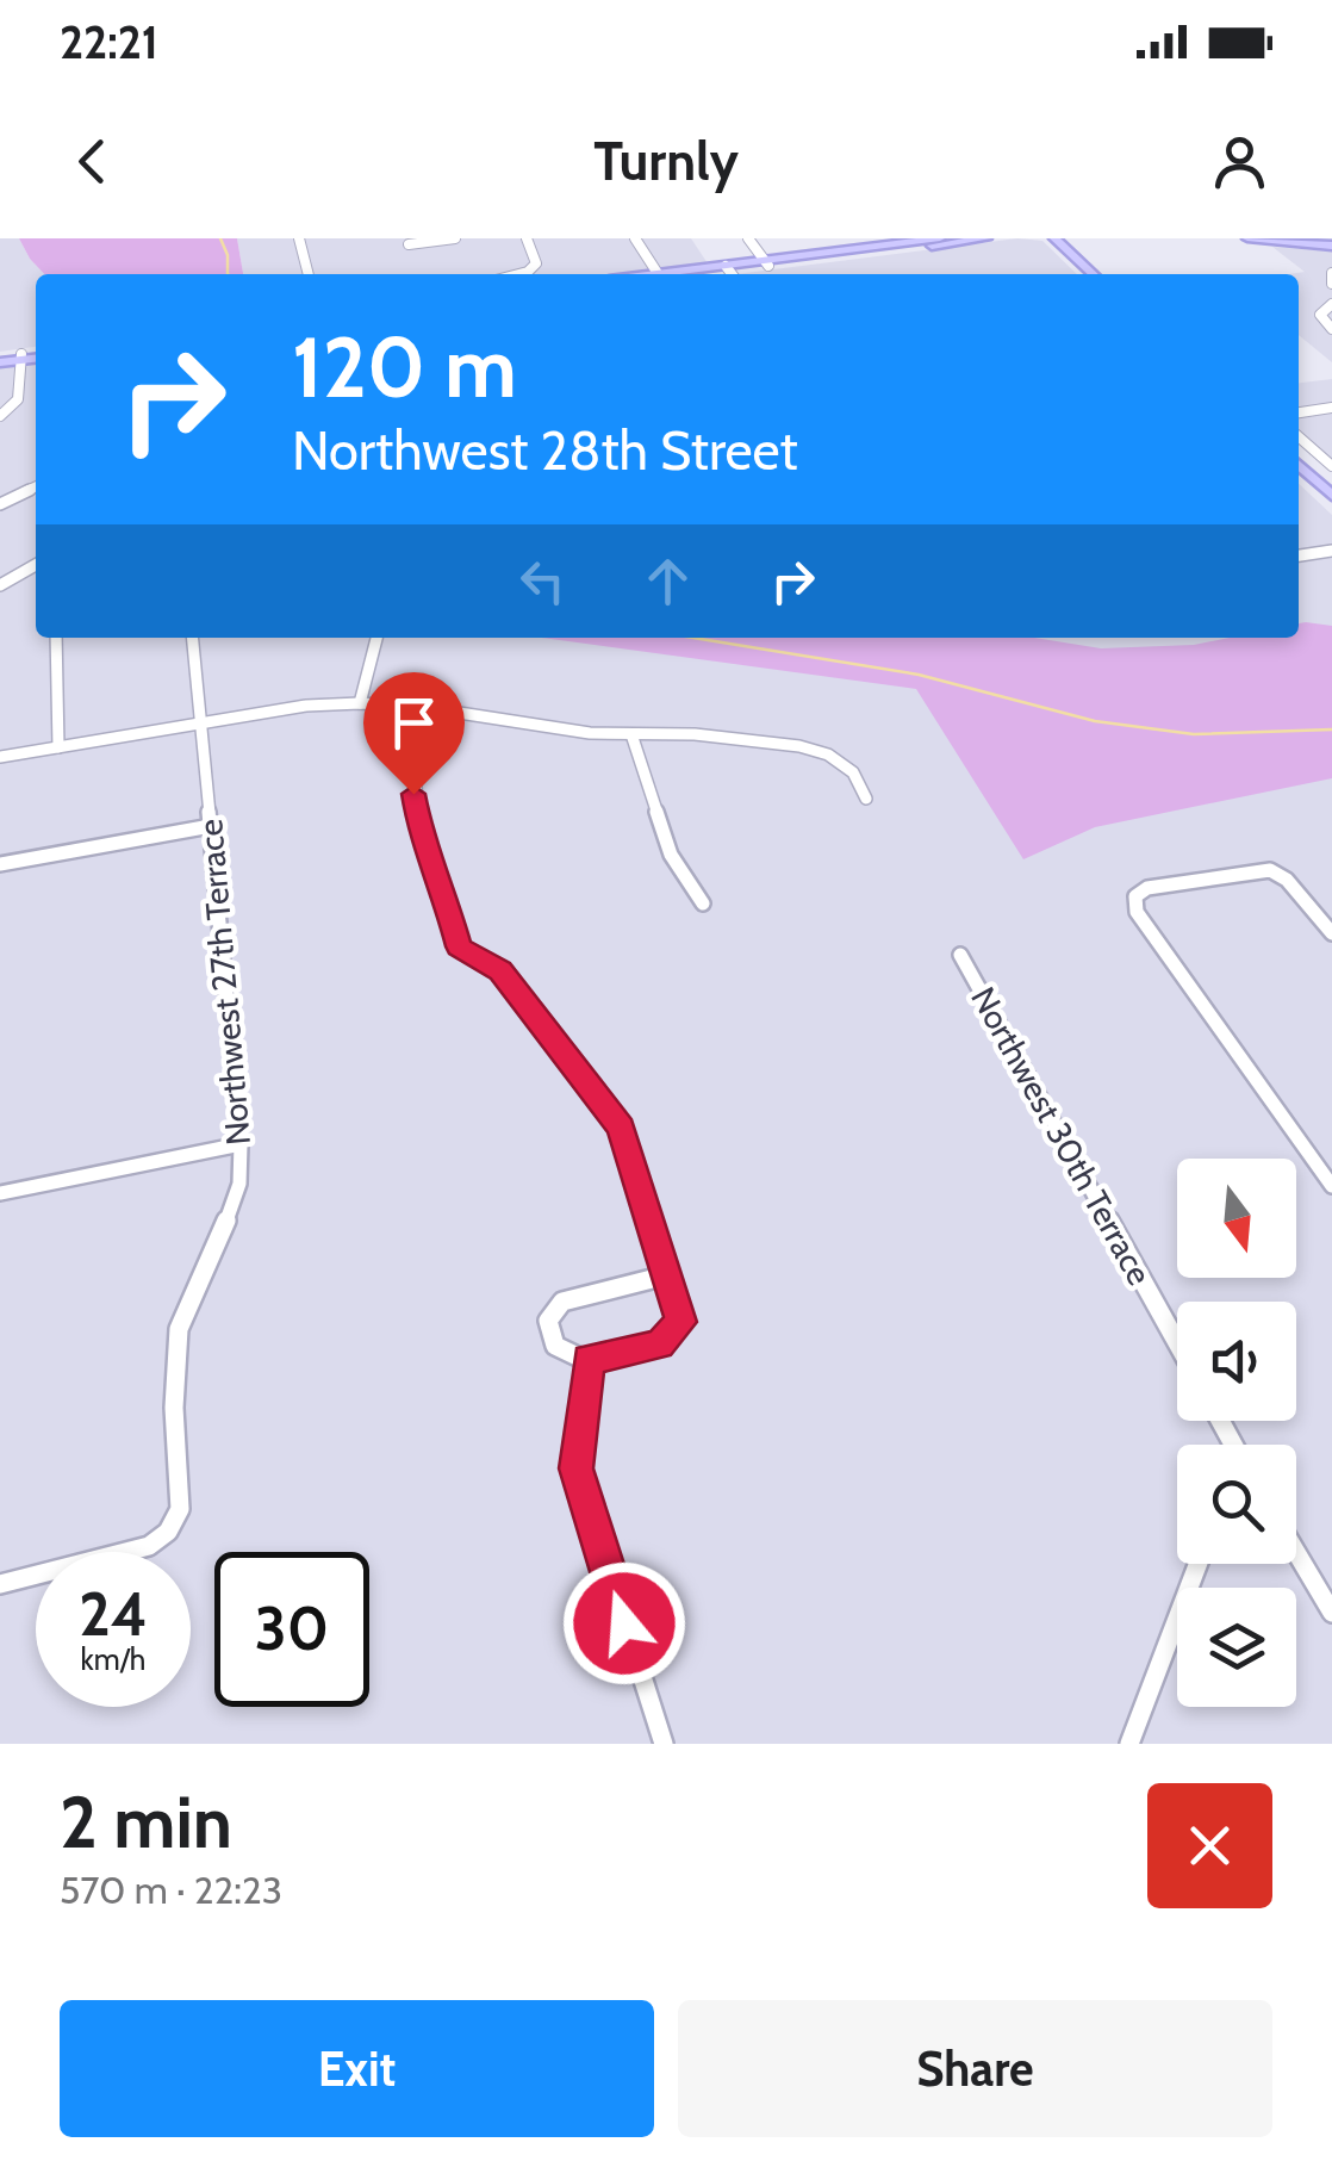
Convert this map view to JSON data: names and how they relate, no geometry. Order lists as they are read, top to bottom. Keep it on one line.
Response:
{"streets":{"street":["Northwest 27th Terrace","Northwest 30th Terrace"]},"north":"bottom","page":{"status":"22:21","header":"Turnly","turn":["120 m","Northwest 28th Street"],"speed":"24 km/h","limit":"30","heading":["2 min","570 m · 22:23"],"buttons":["Exit","Share"]}}
